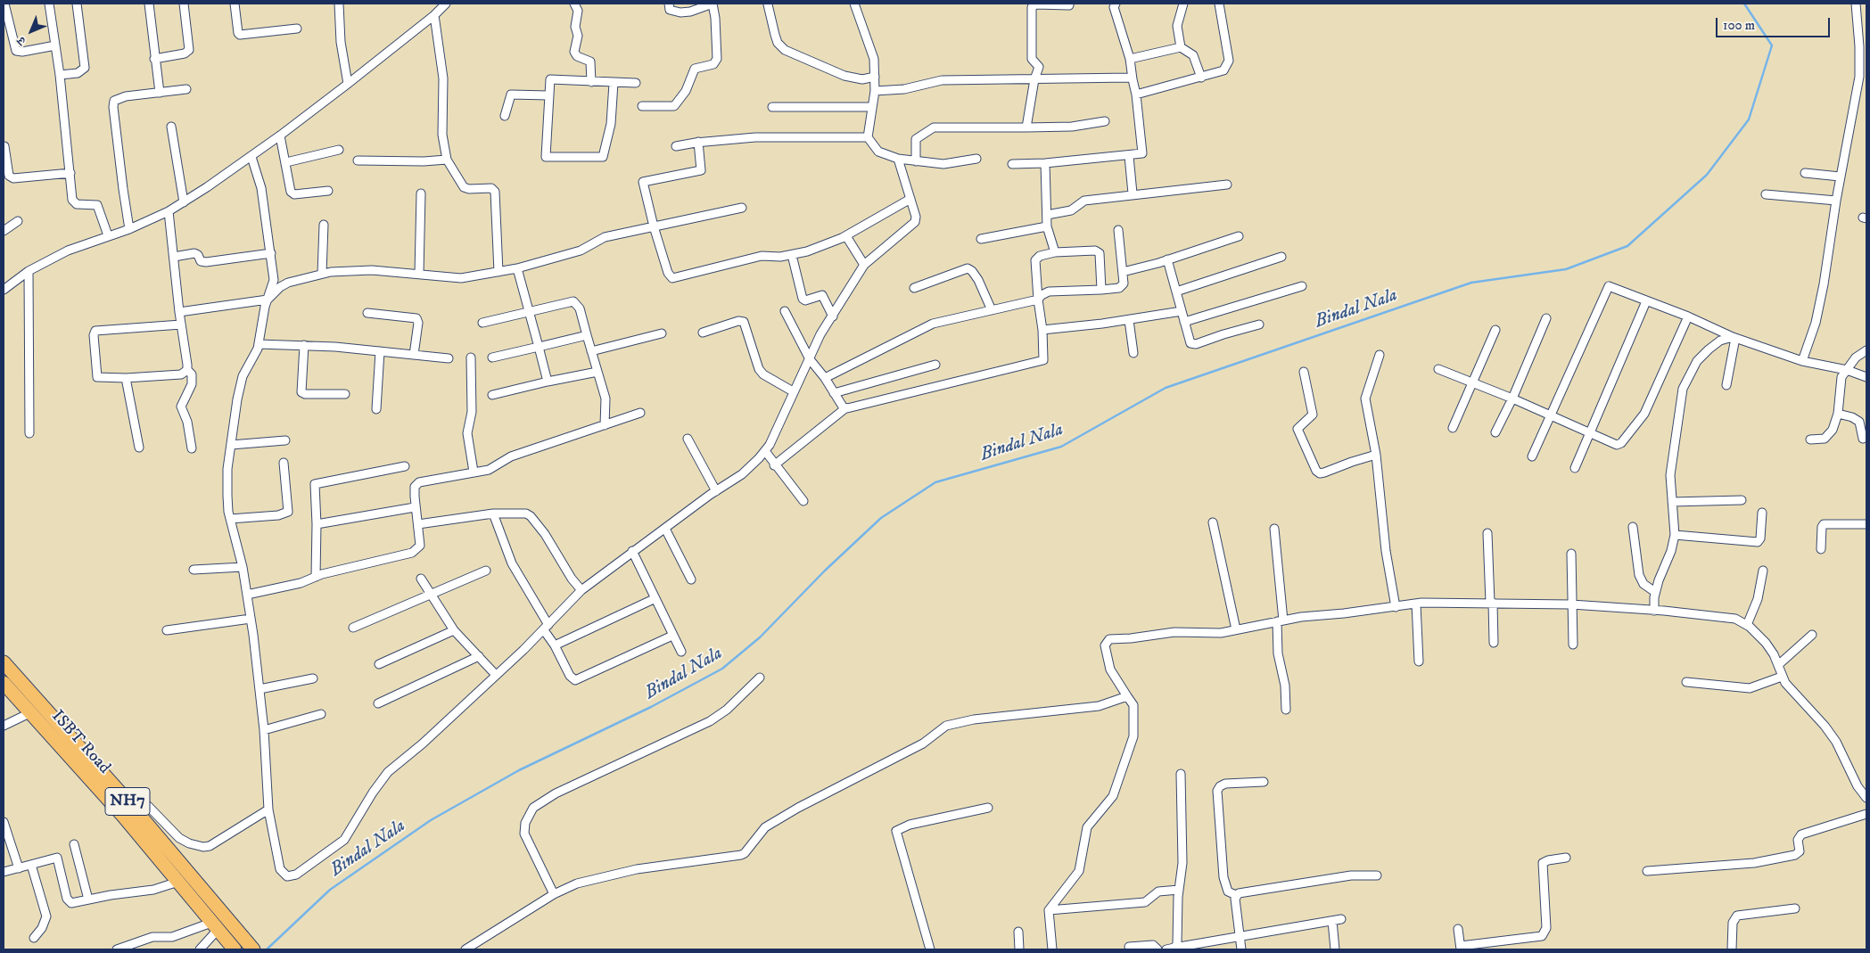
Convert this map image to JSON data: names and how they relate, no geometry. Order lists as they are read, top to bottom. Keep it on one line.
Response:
{"streets":{"highway":["ISBT Road","NH7"]},"crossings":[["ISBT Road","NH7"]],"water":["Bindal Nala"],"scale_bar":"100 m","north":"bottom left"}
